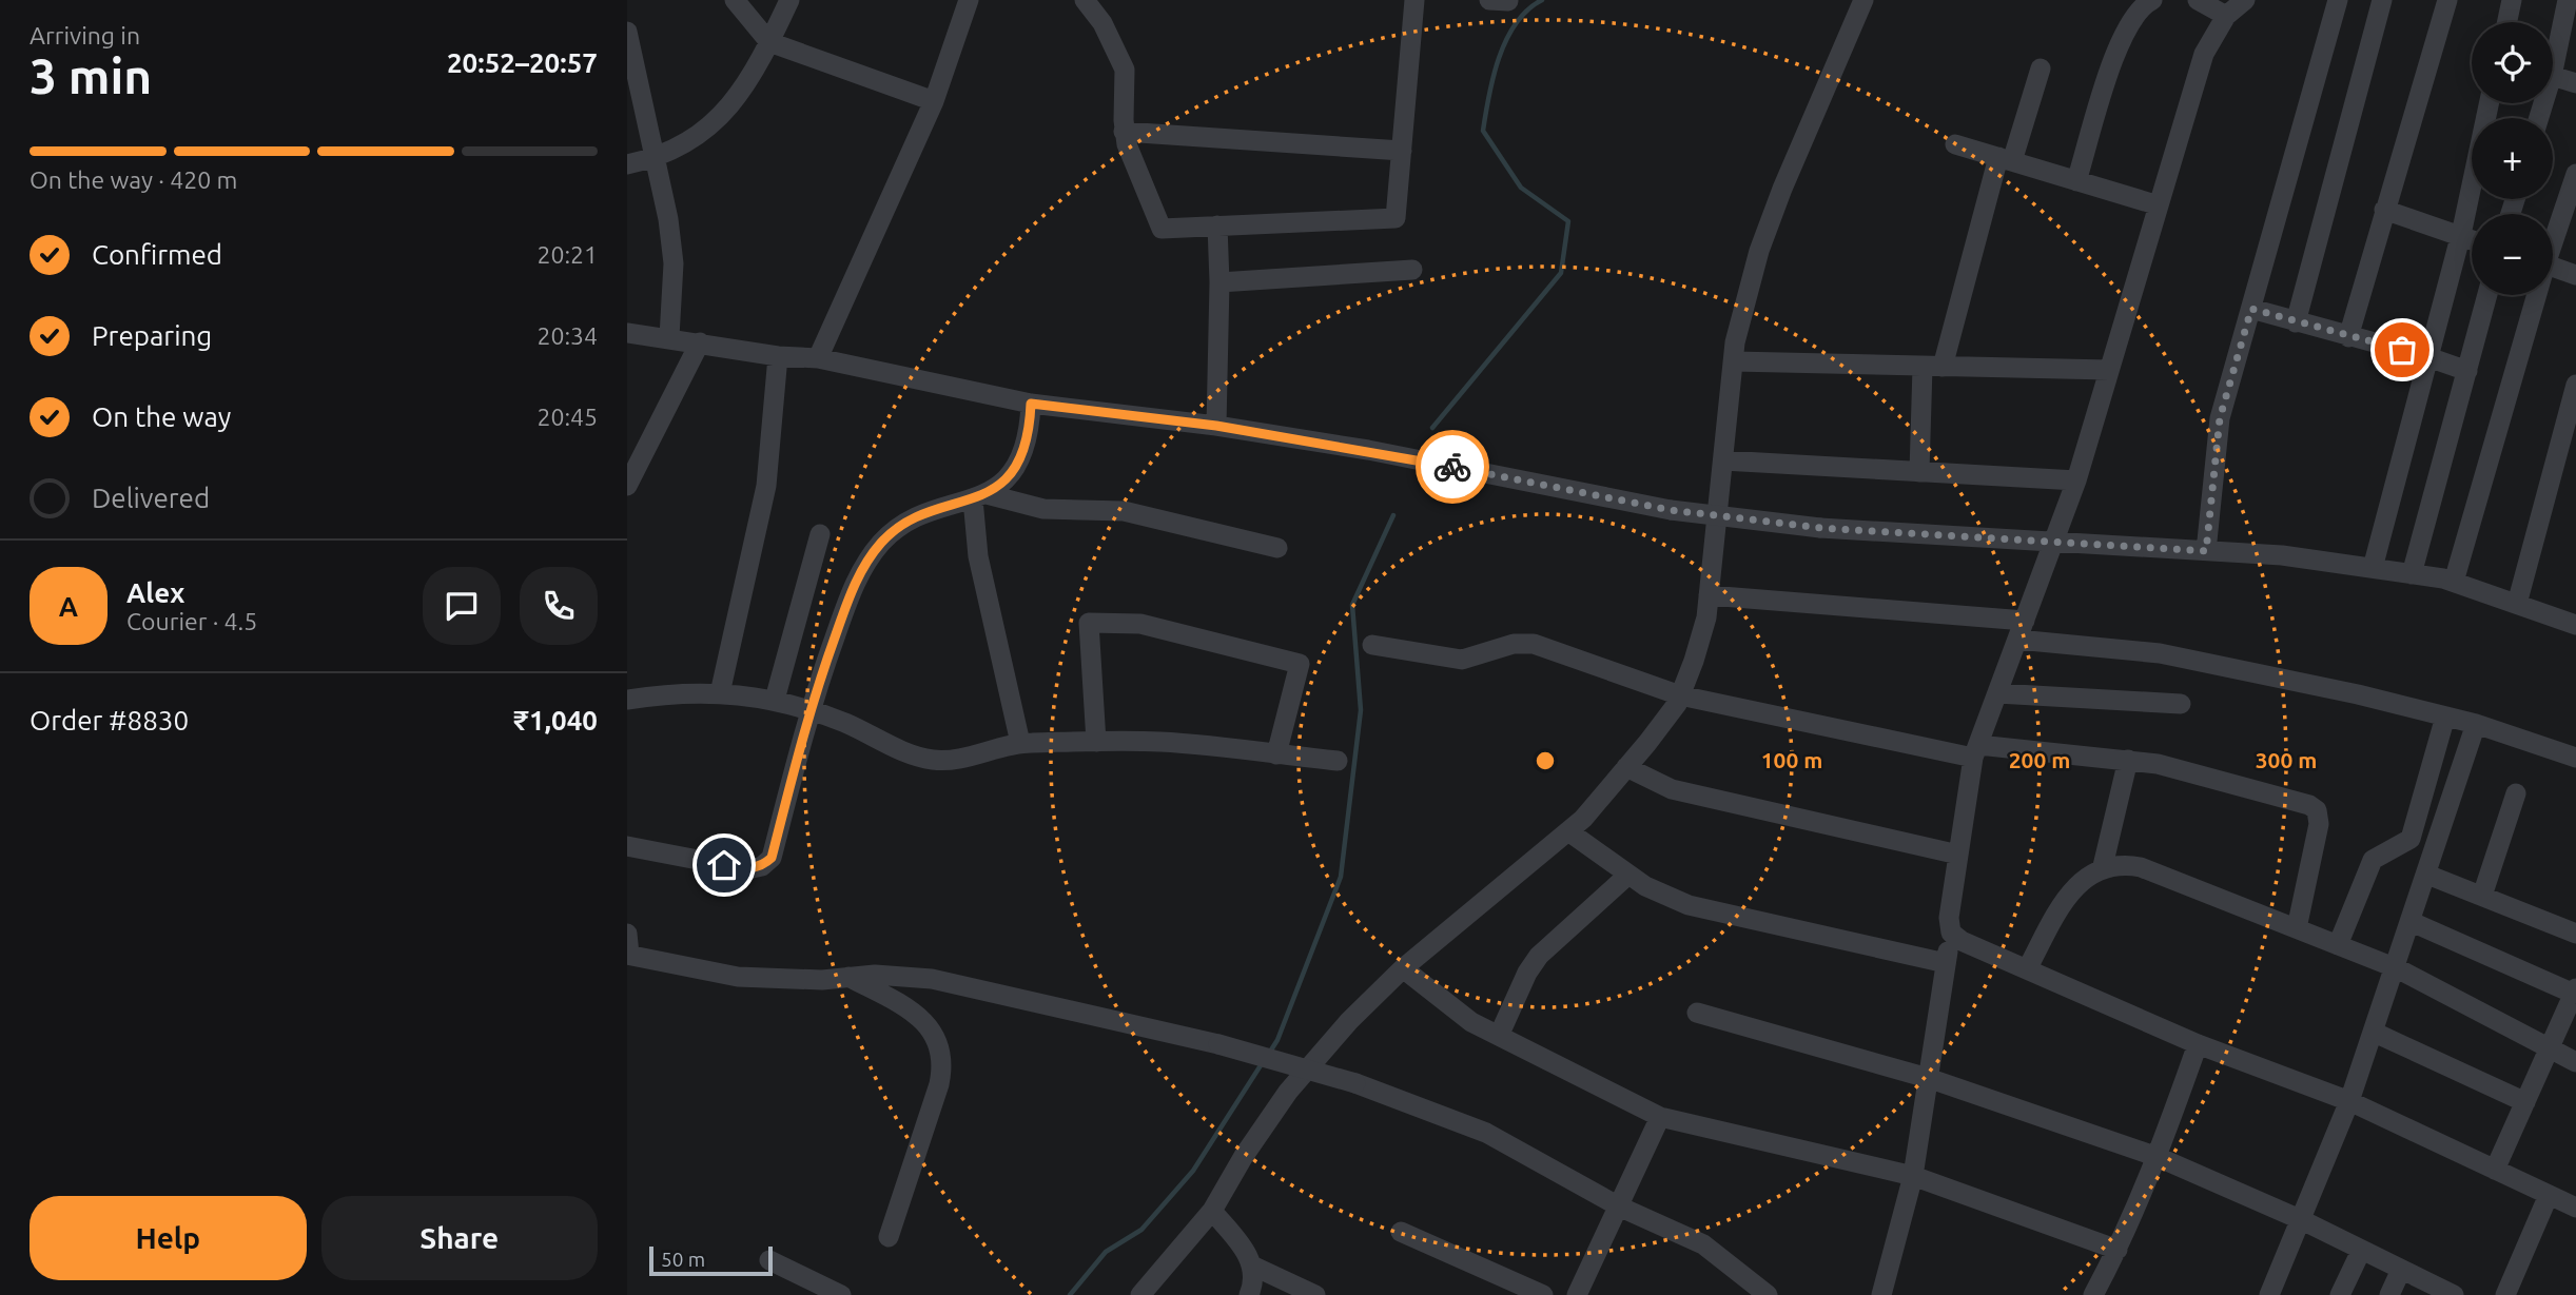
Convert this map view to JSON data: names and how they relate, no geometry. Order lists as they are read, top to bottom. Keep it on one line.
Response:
{"scale_bar":"50 m","page":{"heading":["3 min","Arriving in","20:52–20:57"],"panel":["Alex","Courier · 4.5","Order #8830","₹1,040"],"map_buttons":["+","−"],"bar":"On the way · 420 m","list":[["Confirmed","20:21"],["Preparing","20:34"],["On the way","20:45"],"Delivered"],"round":"A","buttons":["Help","Share"],"scale":"50 m"},"rings":["100 m","200 m","300 m"]}
